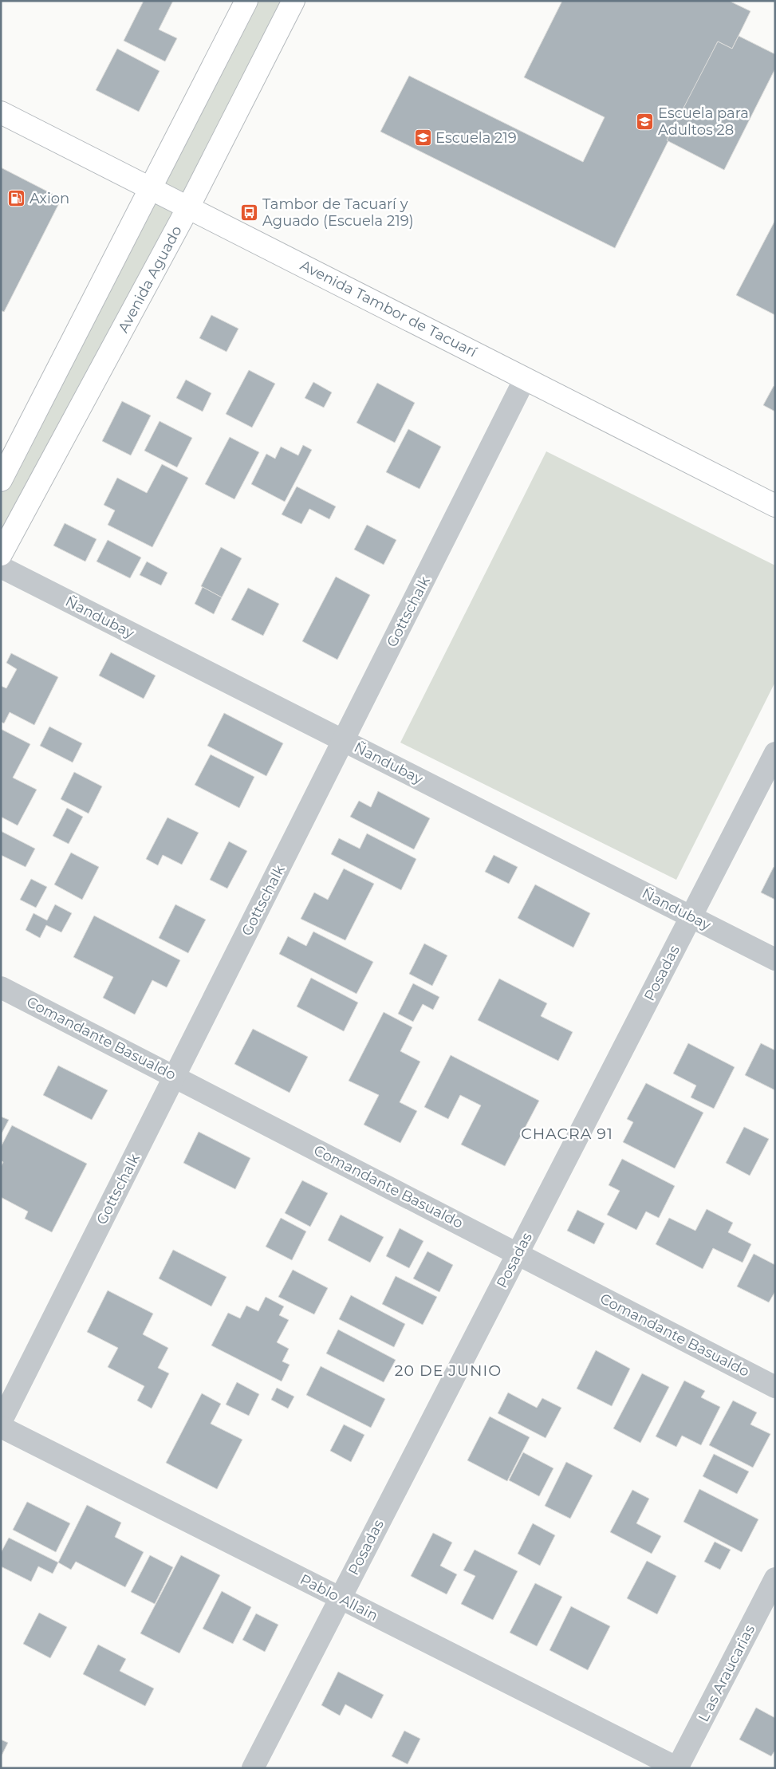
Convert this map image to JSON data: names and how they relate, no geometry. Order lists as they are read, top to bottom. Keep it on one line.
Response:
{"streets":{"main road":["Avenida Aguado","Avenida Tambor de Tacuarí"],"street":["Gottschalk","Ñandubay","Posadas","Comandante Basualdo","Pablo Allain","L as Araucarias"]},"crossings":[["Avenida Aguado","Avenida Tambor de Tacuarí"],["Avenida Tambor de Tacuarí","Gottschalk"],["Gottschalk","Ñandubay"],["Gottschalk","Comandante Basualdo"],["Ñandubay","Posadas"],["Posadas","Comandante Basualdo"],["Posadas","Pablo Allain"],["Pablo Allain","L as Araucarias"]],"districts":["CHACRA 91","20 DE JUNIO"],"places":{"school or university":["Escuela para Adultos 28","Escuela 219"],"fuel station":["Axion"],"bus stop":["Tambor de Tacuarí y Aguado (Escuela 219)"]}}
